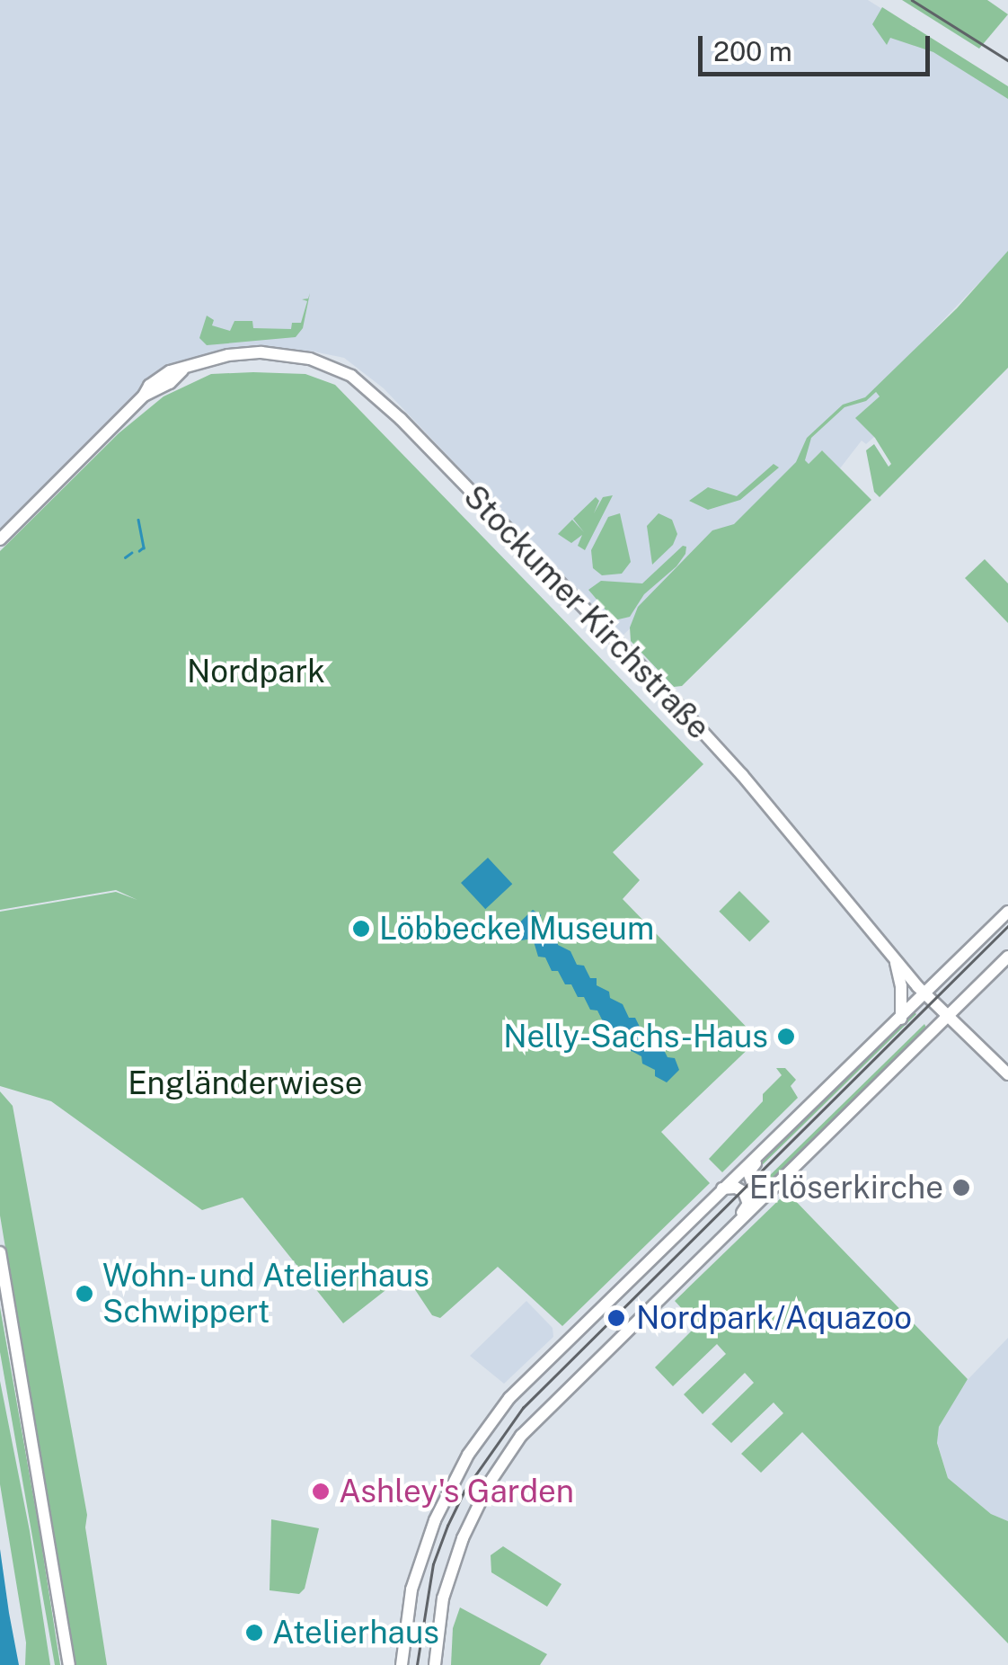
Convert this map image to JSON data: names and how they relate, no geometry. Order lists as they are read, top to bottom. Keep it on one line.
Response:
{"streets":{"street":["Stockumer Kirchstraße"]},"parks":["Nordpark","Engländerwiese"],"places":["Löbbecke Museum","Nelly-Sachs-Haus","Erlöserkirche","Wohn- und Atelierhaus Schwippert","Nordpark/Aquazoo","Ashley's Garden","Atelierhaus"],"scale_bar":"200 m"}
